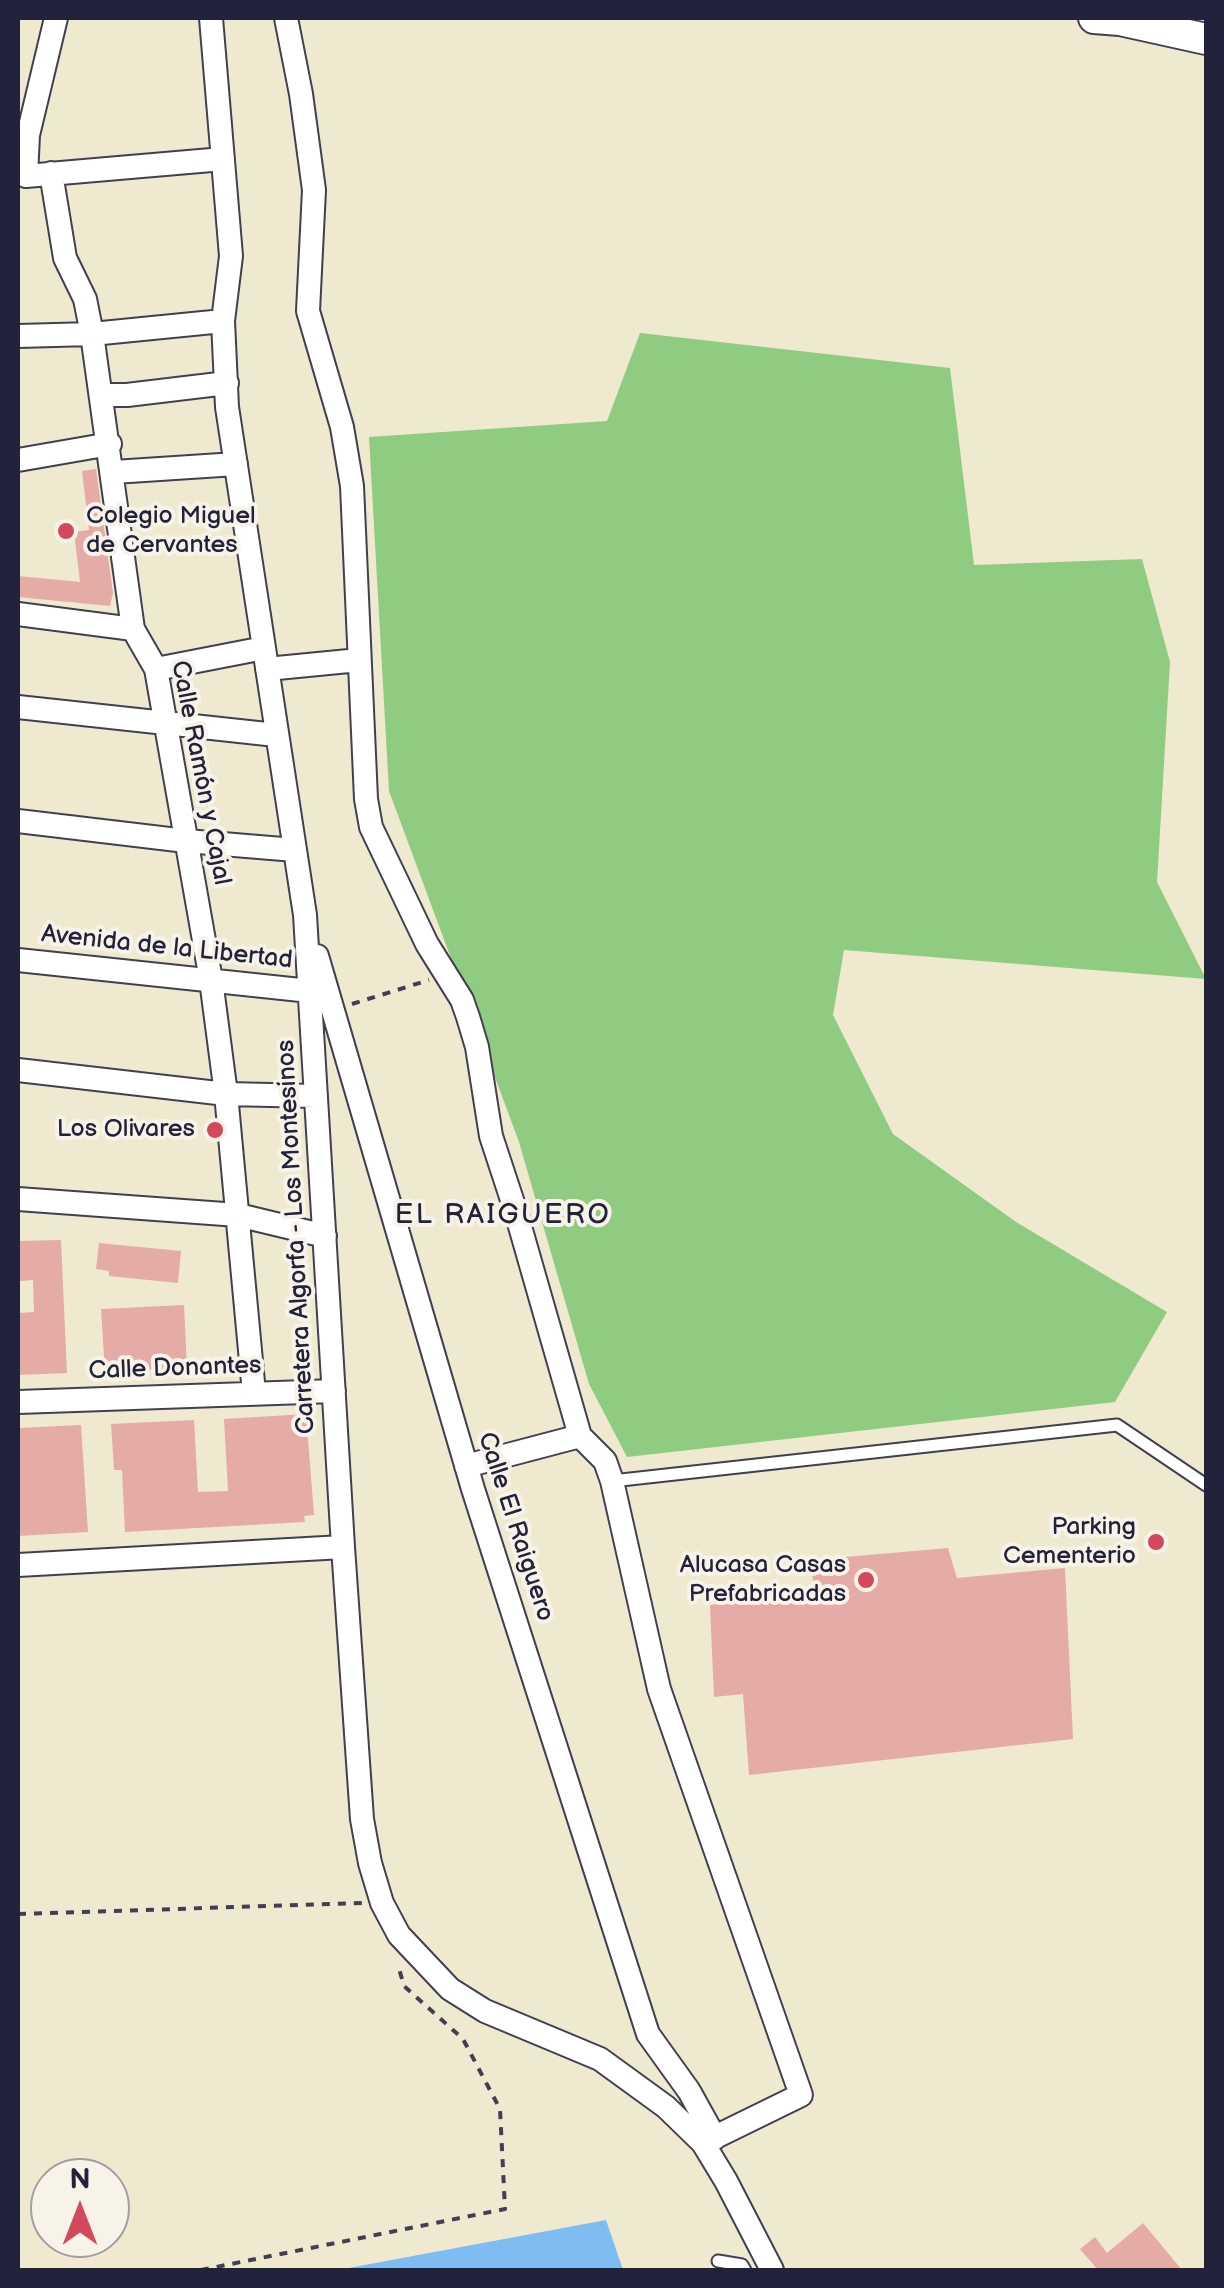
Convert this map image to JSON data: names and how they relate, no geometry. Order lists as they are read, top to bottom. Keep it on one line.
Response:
{"streets":{"street":["Calle Ramón y Cajal","Avenida de la Libertad","Carretera Algorfa - Los Montesinos","Calle Donantes","Calle El Raiguero"]},"crossings":[["Calle Ramón y Cajal","Avenida de la Libertad"],["Calle Ramón y Cajal","Calle Donantes"],["Avenida de la Libertad","Carretera Algorfa - Los Montesinos"],["Carretera Algorfa - Los Montesinos","Calle Donantes"],["Carretera Algorfa - Los Montesinos","Calle El Raiguero"]],"districts":["EL RAIGUERO"],"places":["Colegio Miguel de Cervantes","Los Olivares","Parking Cementerio","Alucasa Casas Prefabricadas"],"north":"top"}
